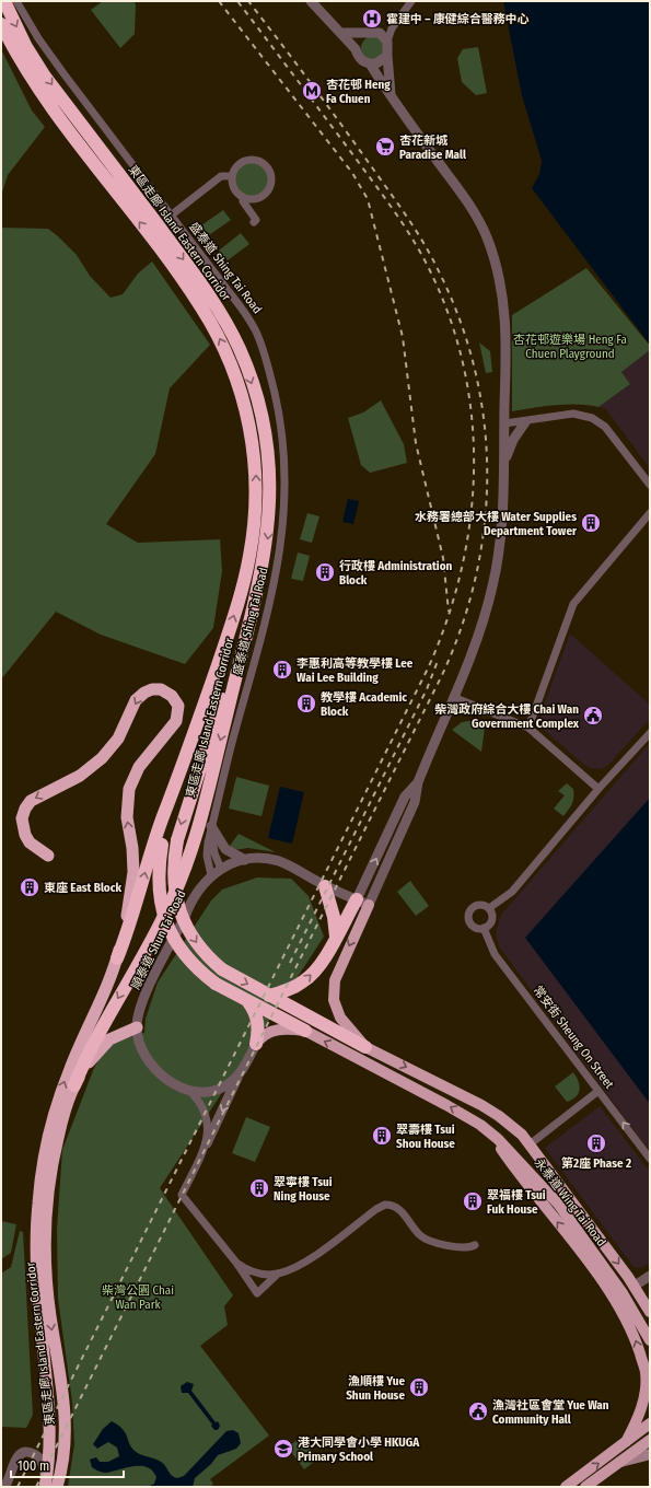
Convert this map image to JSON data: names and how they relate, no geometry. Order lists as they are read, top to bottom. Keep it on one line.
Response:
{"streets":{"highway":["東區走廊 Island Eastern Corridor"],"main road":["永泰道 Wing Tai Road"],"street":["盛泰道 Shing Tai Road","順泰道 Shun Tai Road","常安街 Sheung On Street"]},"crossings":[["盛泰道 Shing Tai Road","順泰道 Shun Tai Road"]],"parks":["杏花邨遊樂場 Heng Fa Chuen Playground","柴灣公園 Chai Wan Park"],"places":{"hospital":["霍建中 – 康健綜合醫務中心"],"metro station":["杏花邨 Heng Fa Chuen"],"supermarket":["杏花新城 Paradise Mall"],"building":["水務署總部大樓 Water Supplies Department Tower","行政樓 Administration Block","李惠利高等教學樓 Lee Wai Lee Building","教學樓 Academic Block","東座 East Block","翠壽樓 Tsui Shou House","第2座 Phase 2","翠寧樓 Tsui Ning House","翠福樓 Tsui Fuk House","漁順樓 Yue Shun House"],"public building":["柴灣政府綜合大樓 Chai Wan Government Complex","漁灣社區會堂 Yue Wan Community Hall"],"school or university":["港大同學會小學 HKUGA Primary School"]},"scale_bar":"100 m"}
